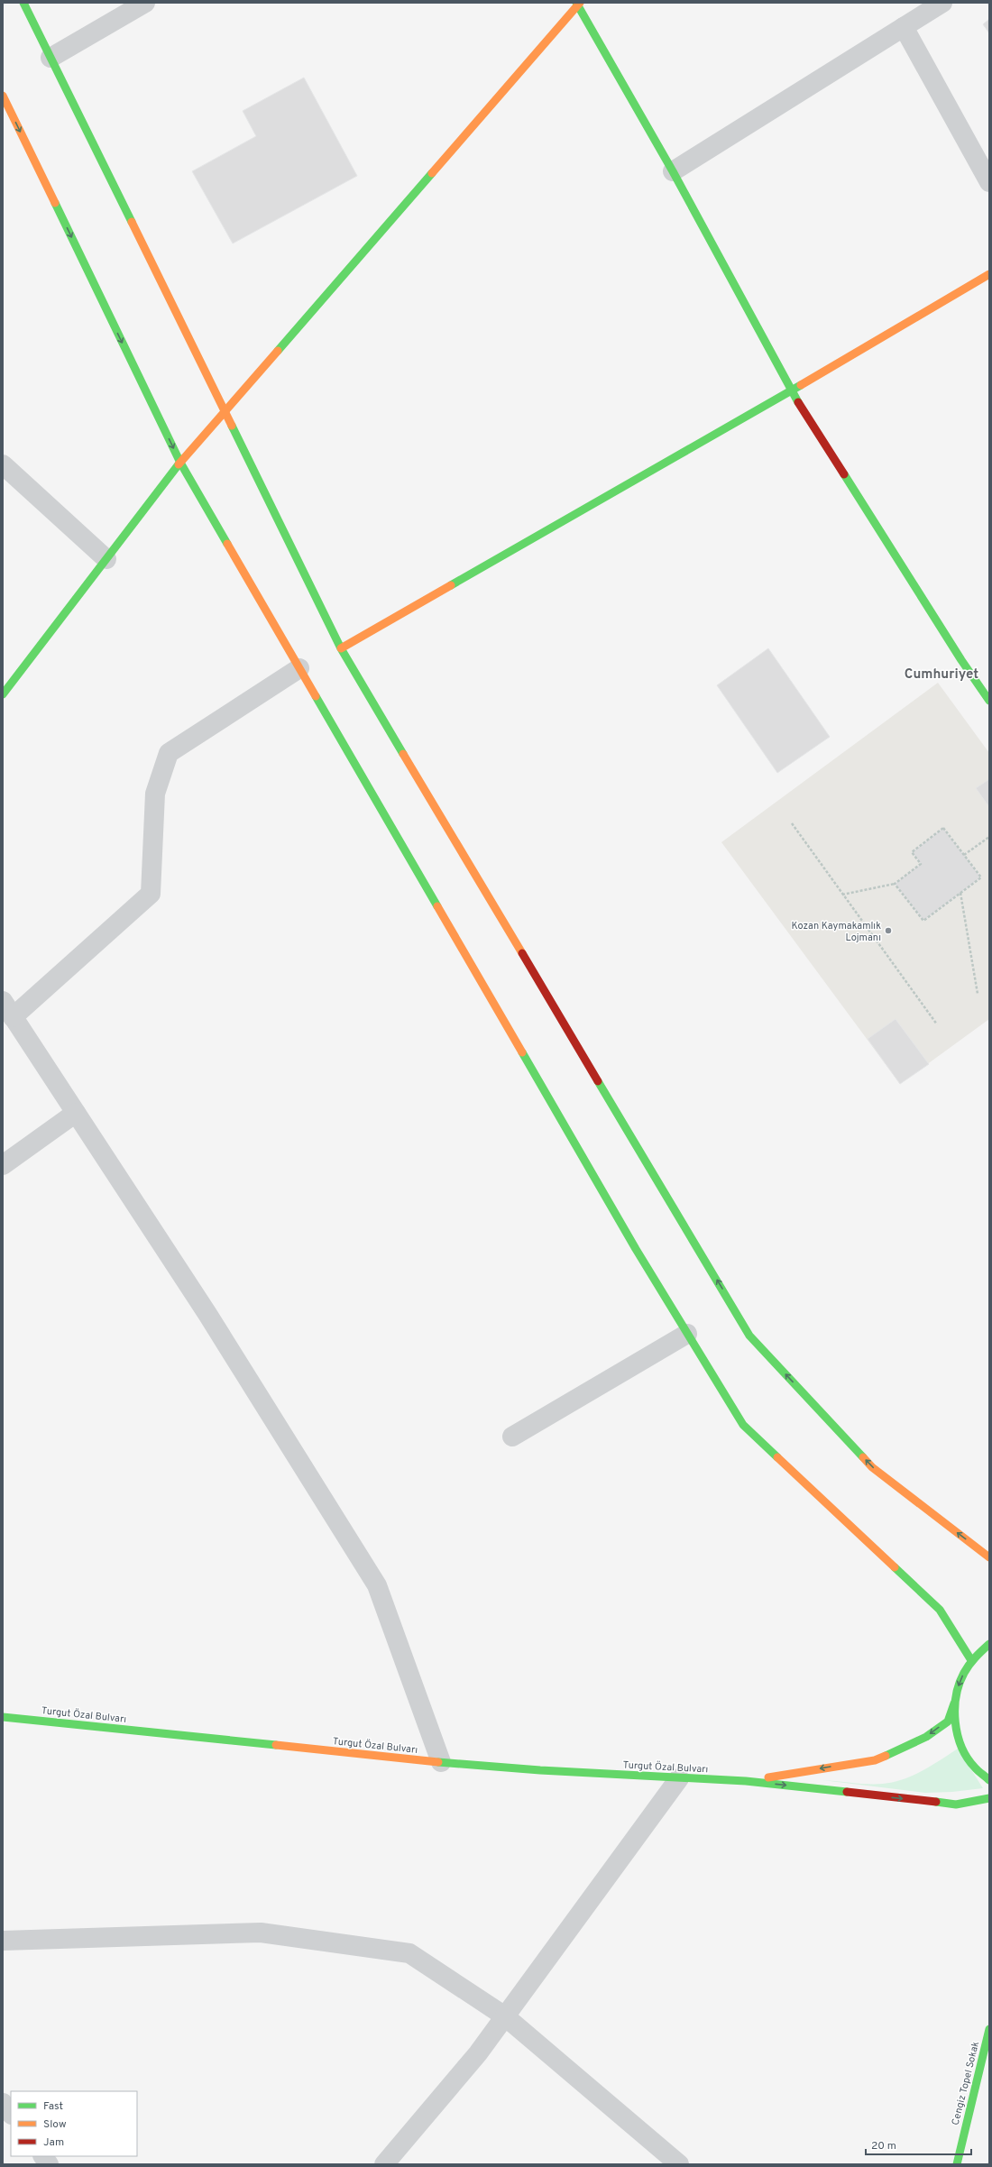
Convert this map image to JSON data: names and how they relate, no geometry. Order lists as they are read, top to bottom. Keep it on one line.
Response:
{"streets":{"main road":["Turgut Özal Bulvarı","Cengiz Topel Sokak"]},"districts":["Cumhuriyet"],"places":["Kozan Kaymakamlık Lojmanı"],"legend":["Fast","Slow","Jam"],"scale_bar":"20 m"}
